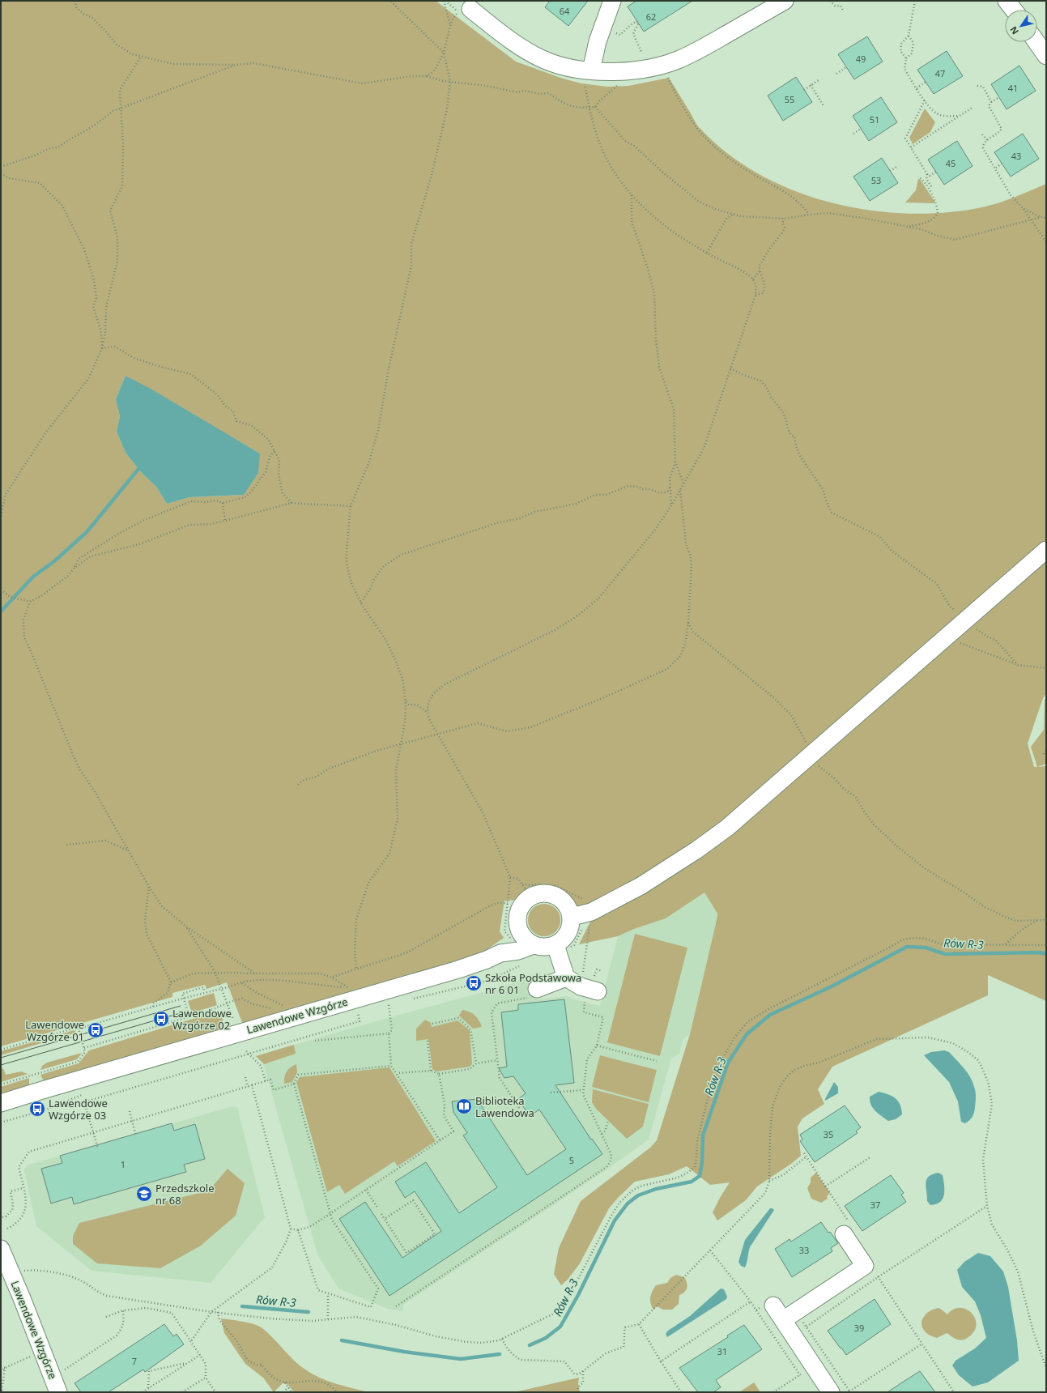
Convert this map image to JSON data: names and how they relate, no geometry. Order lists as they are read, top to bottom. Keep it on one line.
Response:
{"streets":{"street":["Lawendowe Wzgórze"]},"water":["Rów R-3"],"places":{"bus stop":["Szkoła Podstawowa nr 6 01","Lawendowe Wzgórze 02","Lawendowe Wzgórze 01","Lawendowe Wzgórze 03"],"library":["Biblioteka Lawendowa"],"school or university":["Przedszkole nr 68"]},"house_numbers":["64","62","49","47","41","55","51","43","45","53","35","5","1","37","33","39","31","7"],"north":"bottom left"}
